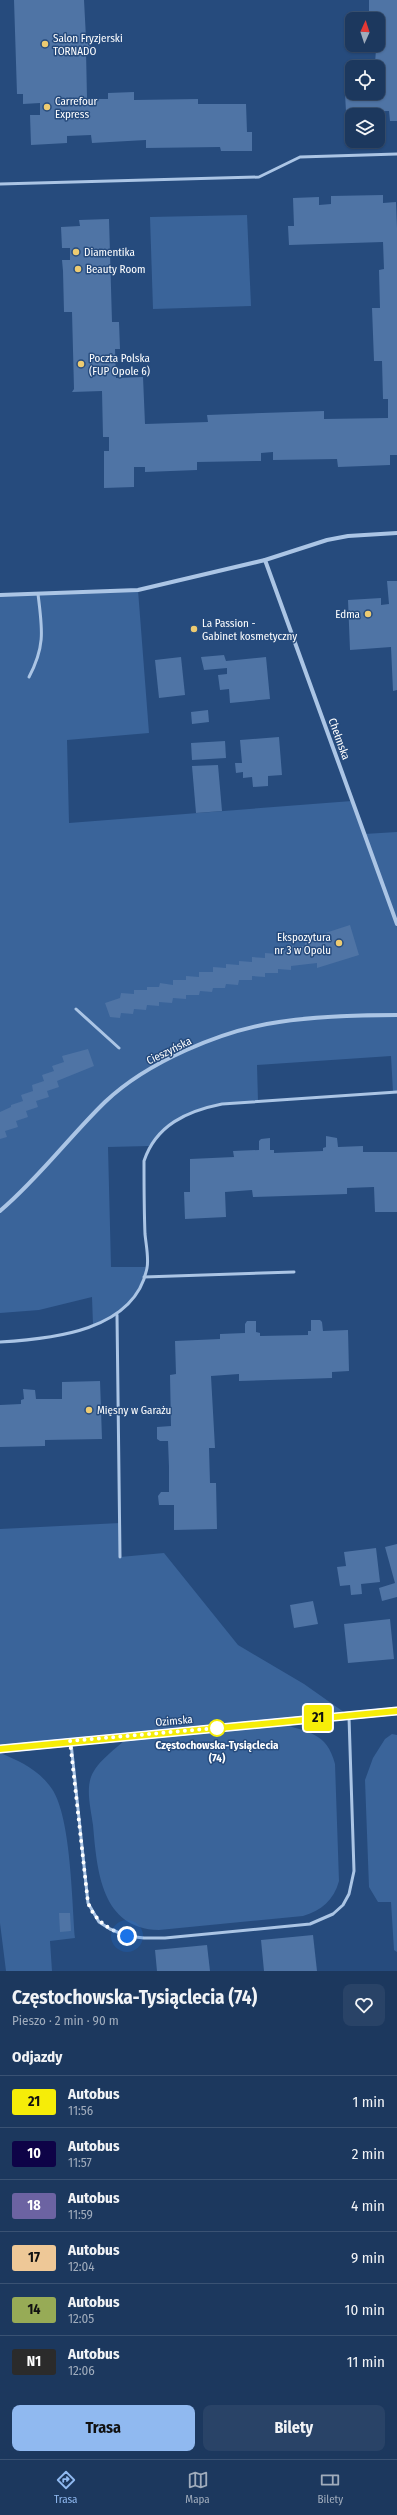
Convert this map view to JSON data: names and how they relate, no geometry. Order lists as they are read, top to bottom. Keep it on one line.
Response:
{"streets":{"main road":["Ozimska"],"street":["Chełmska","Cieszyńska"]},"places":["Salon Fryzjerski TORNADO","Carrefour Express","Diamentika","Beauty Room","Poczta Polska (FUP Opole 6)","Edma","La Passion - Gabinet kosmetyczny","Ekspozytura nr 3 w Opolu","Mięsny w Garażu","Częstochowska-Tysiąclecia (74)"],"lines":["bus line 21"],"north":"top","page":{"on_map":"21","heading":[["Częstochowska-Tysiąclecia (74)","Pieszo · 2 min · 90 m"],"Odjazdy"],"list":[{"mark":"21","name":"Autobus","note":"11:56","value":"1 min"},{"mark":"10","name":"Autobus","note":"11:57","value":"2 min"},{"mark":"18","name":"Autobus","note":"11:59","value":"4 min"},{"mark":"17","name":"Autobus","note":"12:04","value":"9 min"},{"mark":"14","name":"Autobus","note":"12:05","value":"10 min"},{"mark":"N1","name":"Autobus","note":"12:06","value":"11 min"}],"buttons":["Trasa","Bilety"],"tabs":["Trasa","Mapa","Bilety"]}}
